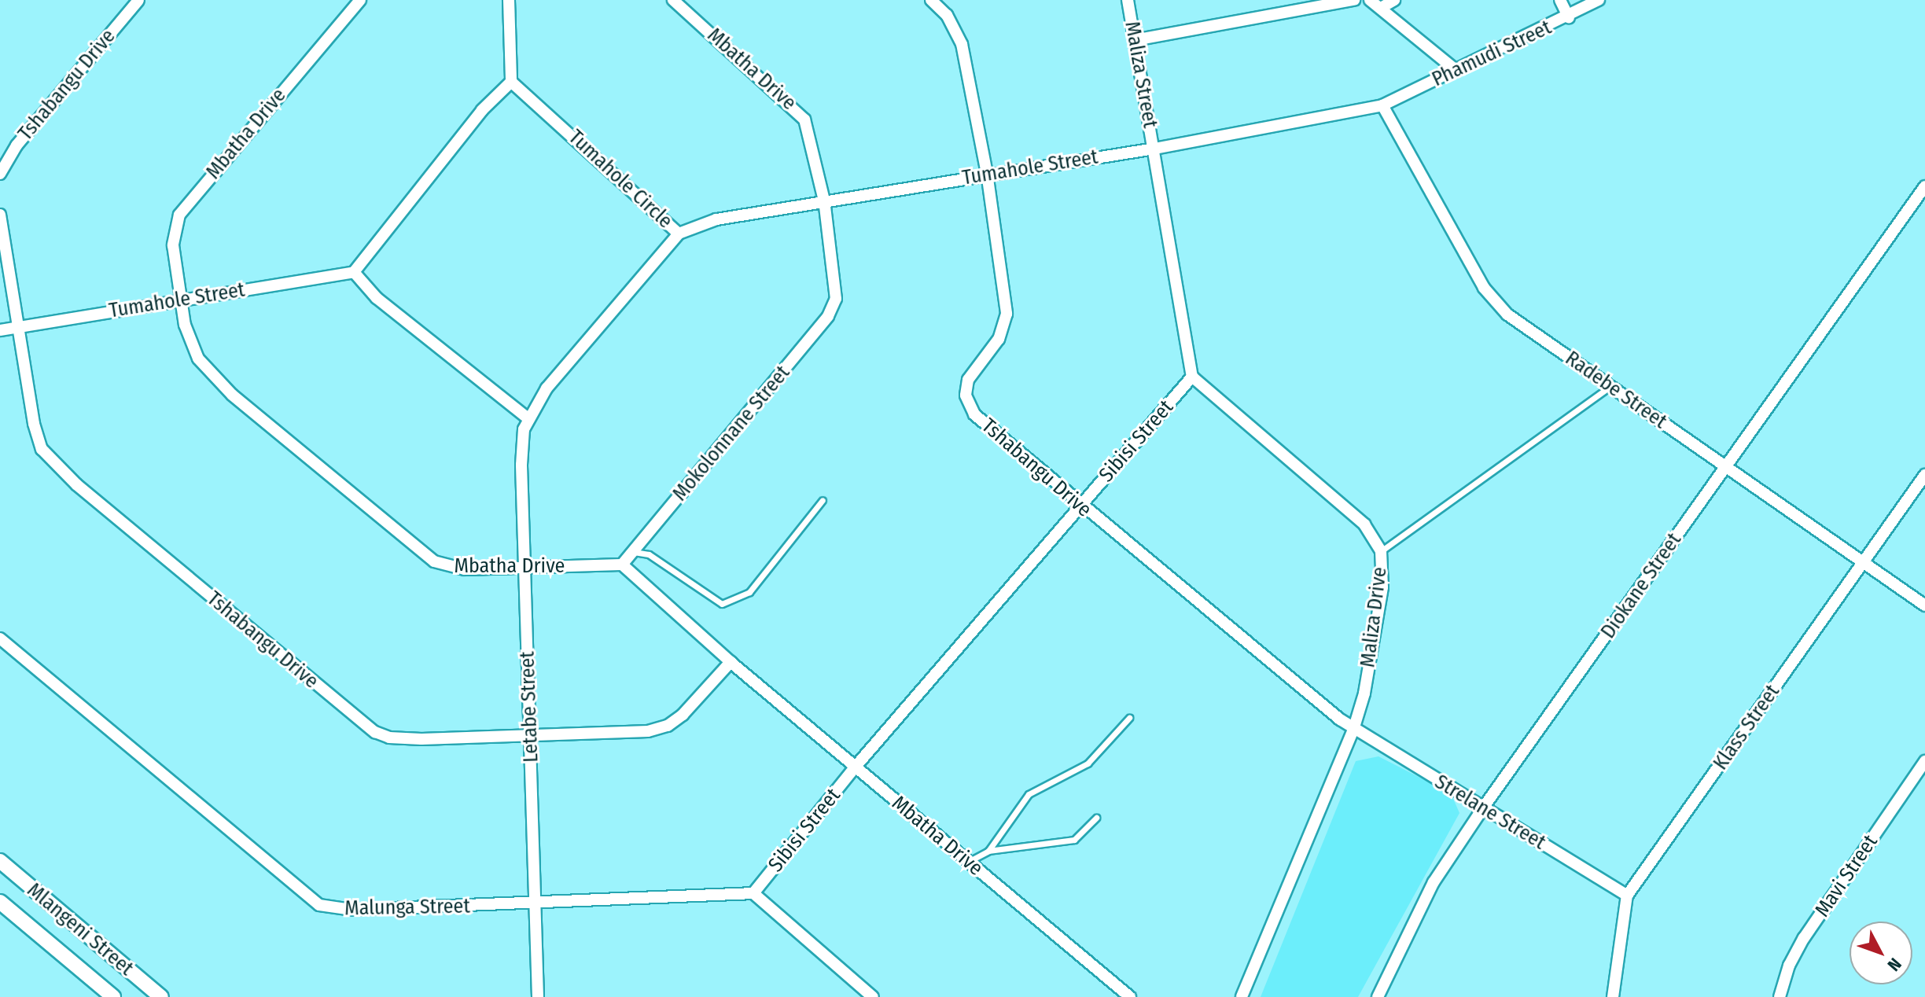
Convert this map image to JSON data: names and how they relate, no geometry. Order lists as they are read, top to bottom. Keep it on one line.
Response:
{"streets":{"street":["Phamudi Street","Mbatha Drive","Maliza Street","Tshabangu Drive","Tumahole Street","Tumahole Circle","Radebe Street","Mokolonnane Street","Sibisi Street","Diokane Street","Maliza Drive","Letabe Street","Klass Street","Strelane Street","Mavi Street","Malunga Street","Mlangeni Street"]},"crossings":[["Phamudi Street","Tumahole Street"],["Phamudi Street","Radebe Street"],["Mbatha Drive","Tshabangu Drive"],["Mbatha Drive","Tumahole Street"],["Mbatha Drive","Mokolonnane Street"],["Mbatha Drive","Sibisi Street"],["Mbatha Drive","Letabe Street"],["Maliza Street","Tumahole Street"],["Tshabangu Drive","Tumahole Street"],["Tshabangu Drive","Sibisi Street"],["Tshabangu Drive","Maliza Drive"],["Tshabangu Drive","Letabe Street"],["Tshabangu Drive","Strelane Street"],["Tumahole Street","Tumahole Circle"],["Tumahole Street","Radebe Street"],["Tumahole Circle","Letabe Street"],["Radebe Street","Diokane Street"],["Radebe Street","Klass Street"],["Sibisi Street","Maliza Drive"],["Sibisi Street","Malunga Street"],["Diokane Street","Strelane Street"],["Maliza Drive","Strelane Street"],["Letabe Street","Malunga Street"],["Klass Street","Strelane Street"]],"north":"bottom right"}
